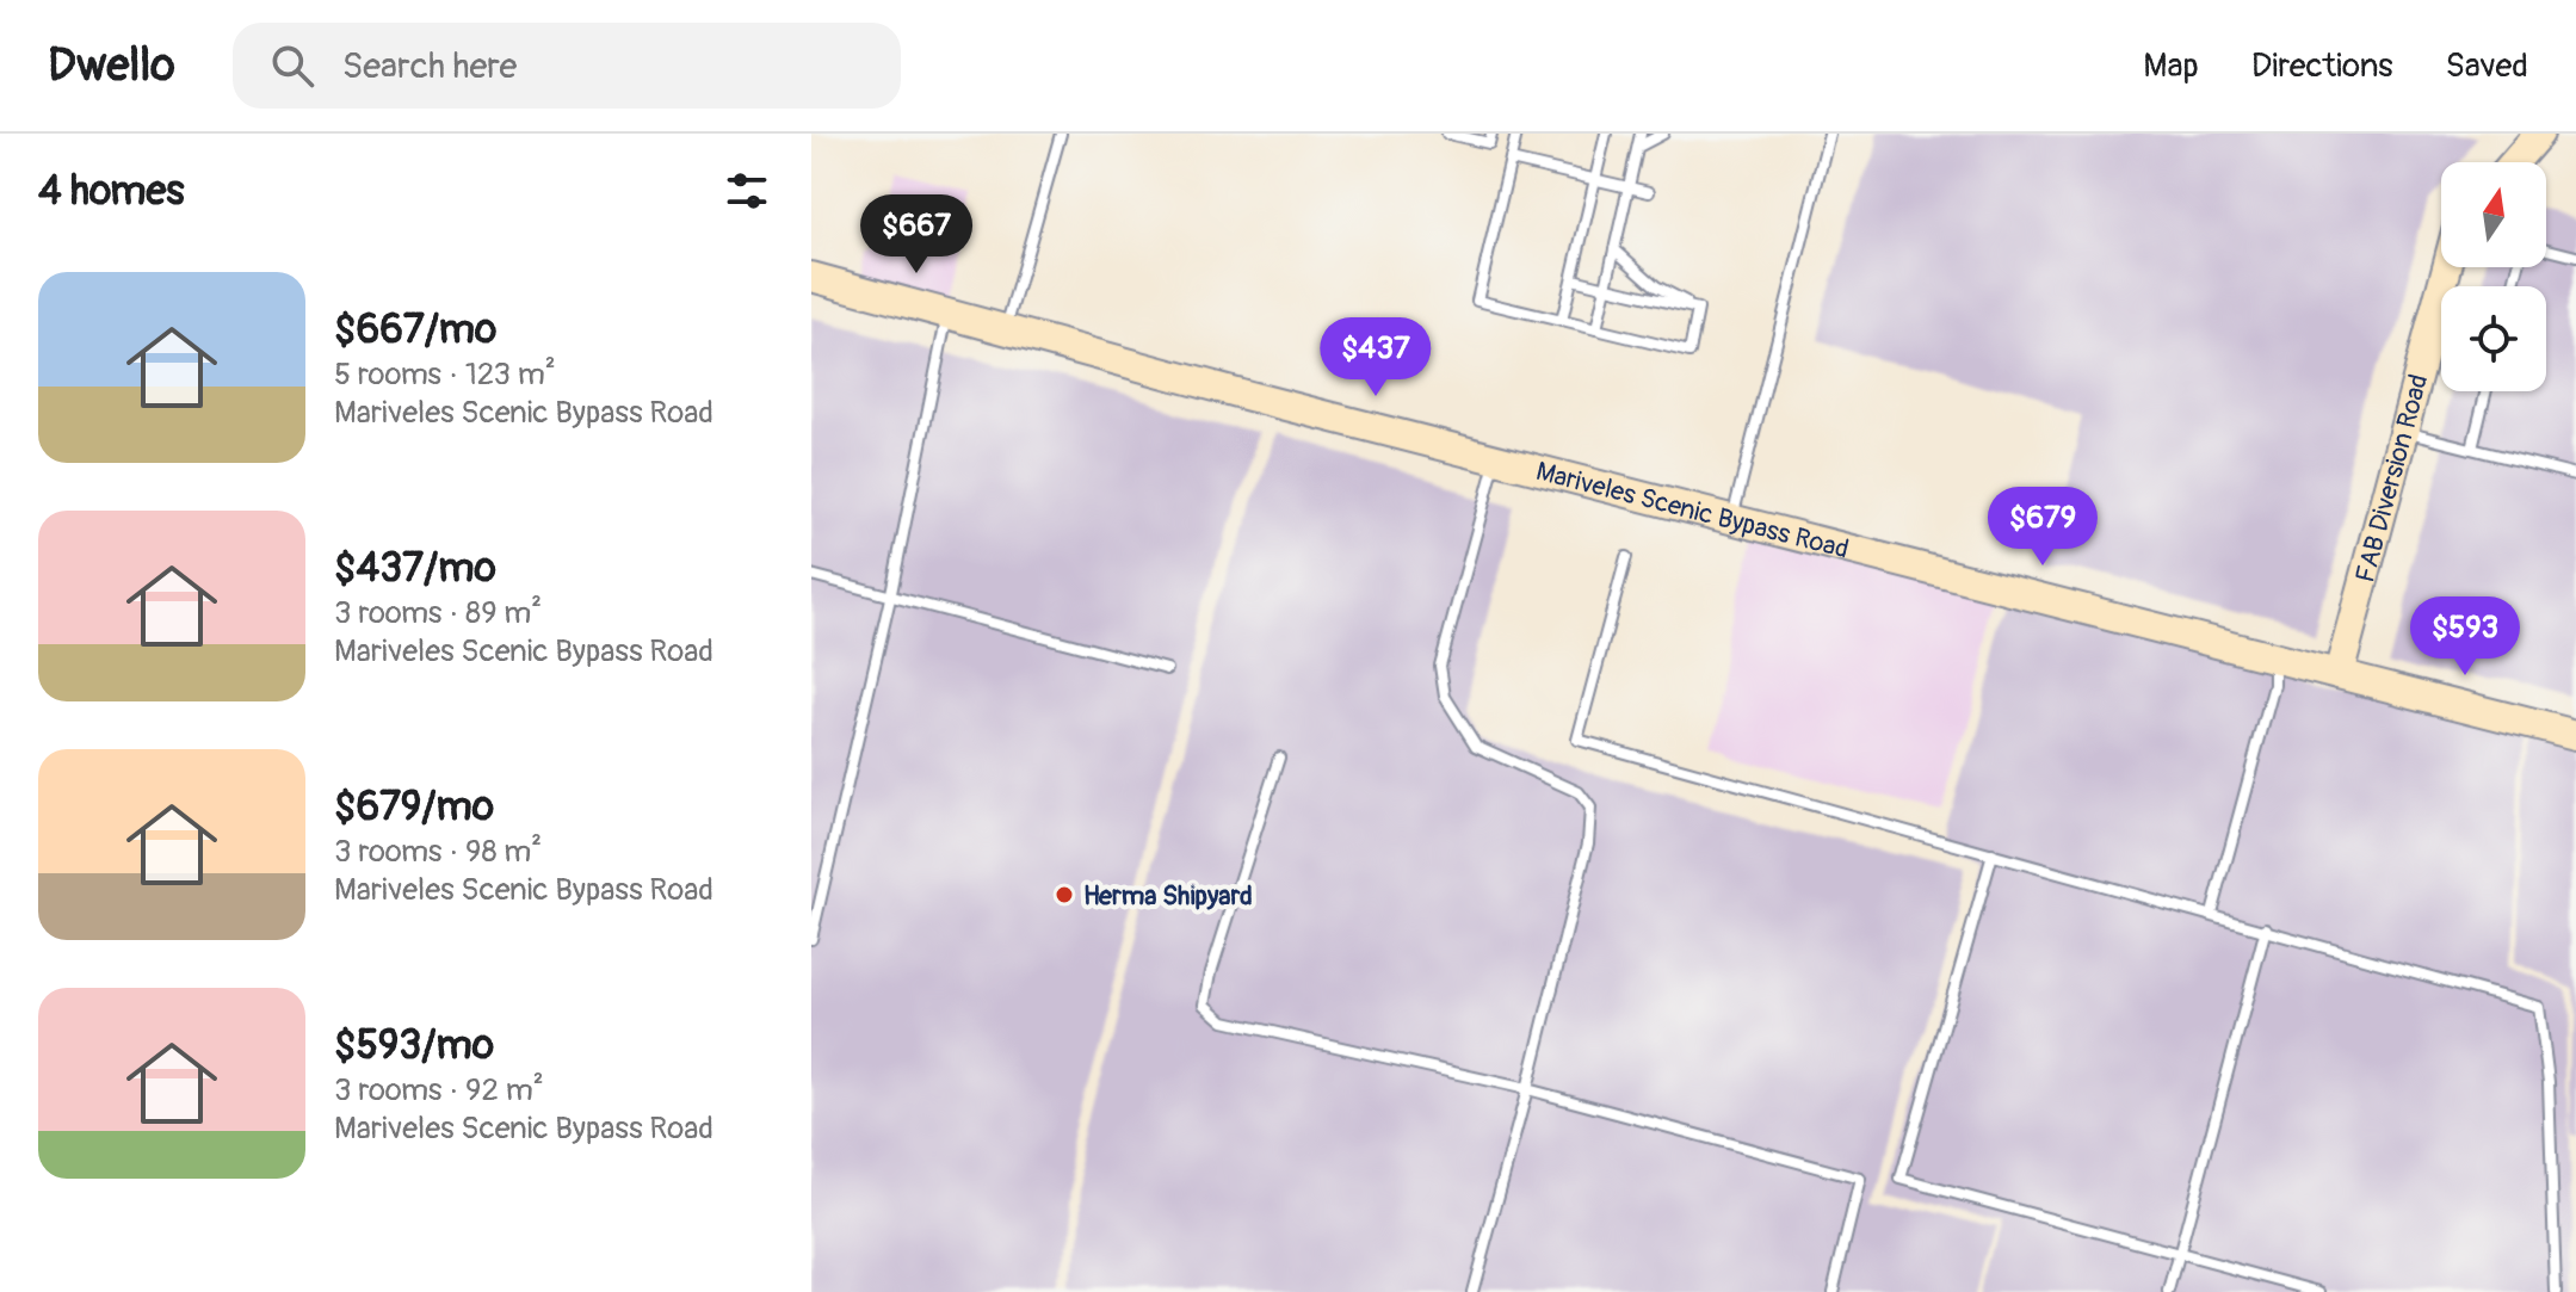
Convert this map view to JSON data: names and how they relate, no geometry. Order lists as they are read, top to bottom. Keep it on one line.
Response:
{"streets":{"main road":["FAB Diversion Road","Mariveles Scenic Bypass Road"]},"crossings":[["FAB Diversion Road","Mariveles Scenic Bypass Road"]],"places":["Herma Shipyard"],"north":"top","page":{"header":"Dwello","search":"Search here","nav":["Map","Directions","Saved"],"heading":"4 homes","price":["$667","$437","$679","$593"],"list":[{"name":"$667/mo","note":"5 rooms · 123 m² · Mariveles Scenic Bypass Road"},{"name":"$437/mo","note":"3 rooms · 89 m² · Mariveles Scenic Bypass Road"},{"name":"$679/mo","note":"3 rooms · 98 m² · Mariveles Scenic Bypass Road"},{"name":"$593/mo","note":"3 rooms · 92 m² · Mariveles Scenic Bypass Road"}]}}
